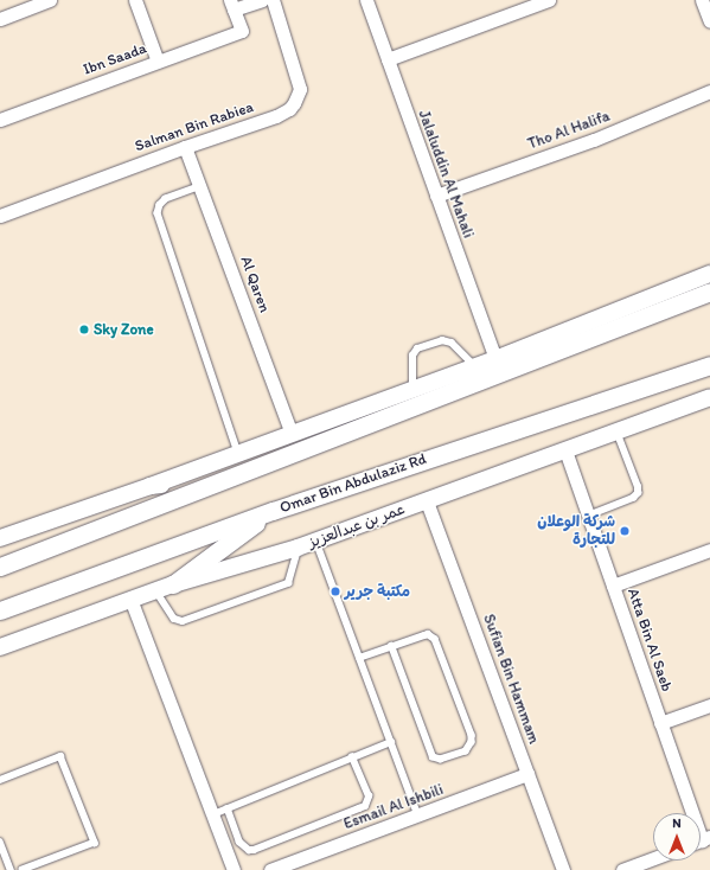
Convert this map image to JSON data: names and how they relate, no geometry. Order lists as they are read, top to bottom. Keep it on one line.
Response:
{"streets":{"main road":["Omar Bin Abdulaziz Rd"],"street":["Ibn Saada","Salman Bin Rabiea","Tho Al Halifa","Jalaluddin Al Mahali","Al Qaren","عمر بن عبدالعزيز","Atta Bin Al Saeb","Sufian Bin Hammam","Esmail Al Ishbili"]},"crossings":[["Salman Bin Rabiea","Al Qaren"],["Tho Al Halifa","Jalaluddin Al Mahali"],["عمر بن عبدالعزيز","Atta Bin Al Saeb"],["عمر بن عبدالعزيز","Sufian Bin Hammam"],["Sufian Bin Hammam","Esmail Al Ishbili"]],"places":["Sky Zone","شركة الوعلان للتجارة","مكتبة جرير"],"north":"top"}
